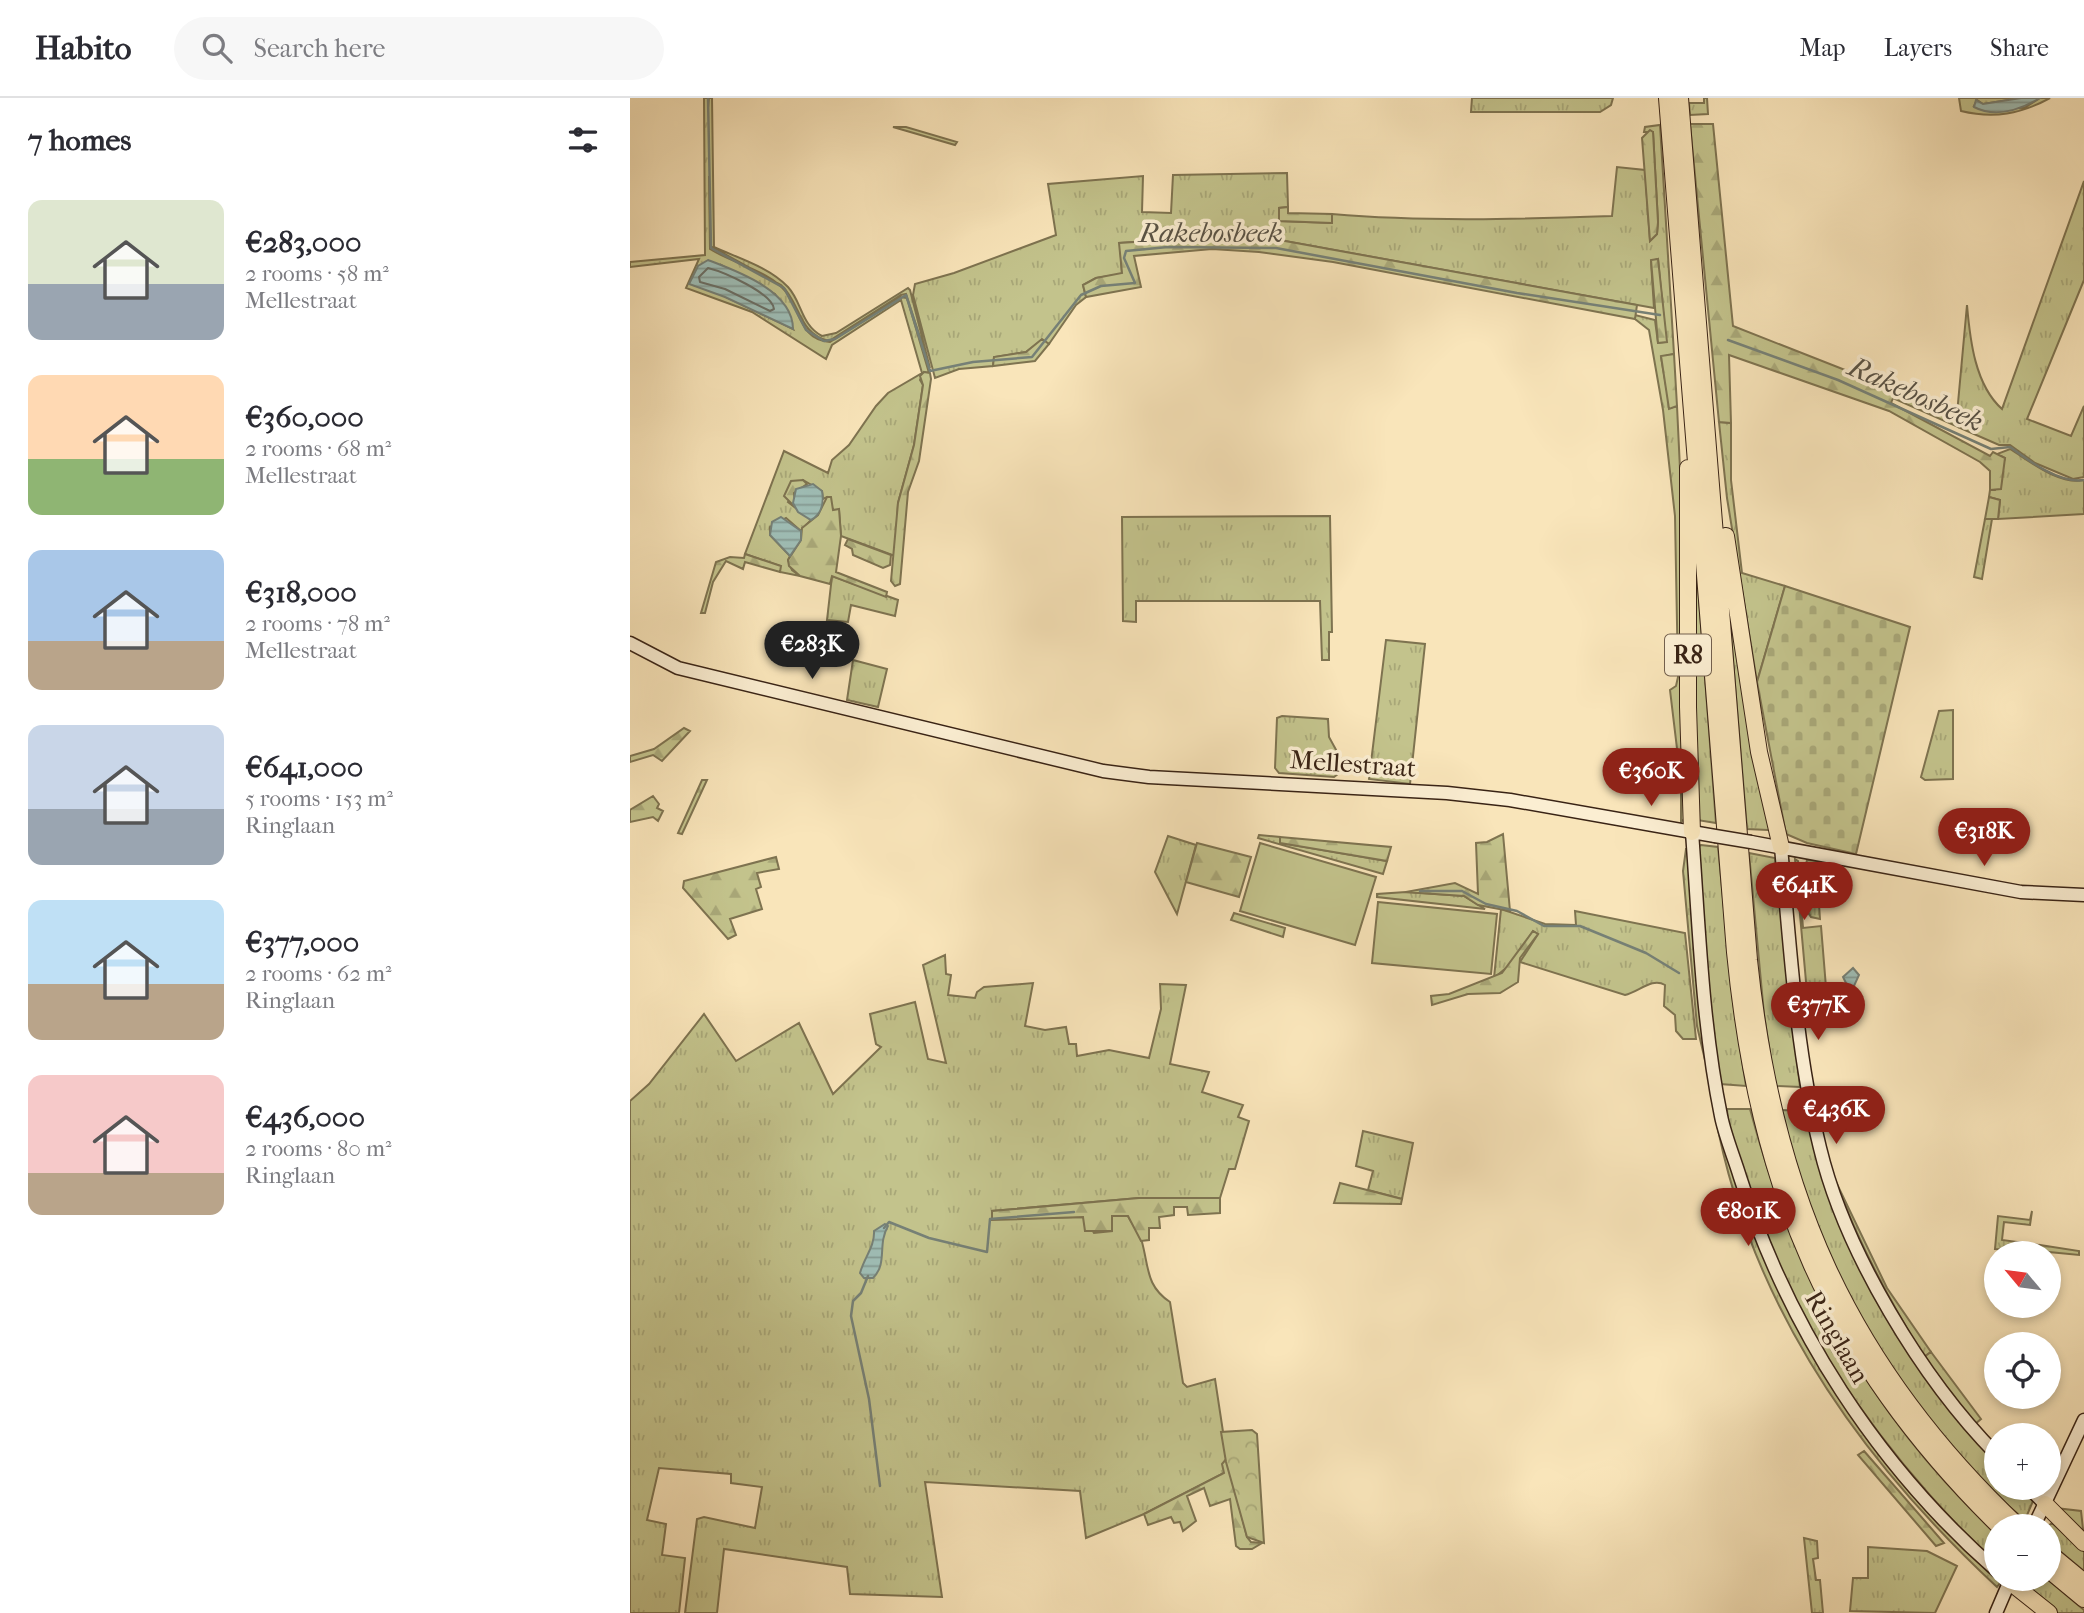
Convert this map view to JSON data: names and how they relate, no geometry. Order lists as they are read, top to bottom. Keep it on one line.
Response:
{"streets":{"highway":["R8"],"street":["Mellestraat","Ringlaan"]},"crossings":[["R8","Mellestraat"],["R8","Ringlaan"],["Mellestraat","Ringlaan"]],"water":["Rakebosbeek"],"north":"top left","page":{"header":"Habito","search":"Search here","nav":["Map","Layers","Share"],"heading":"7 homes","list":[{"name":"€283,000","note":"2 rooms · 58 m² · Mellestraat"},{"name":"€360,000","note":"2 rooms · 68 m² · Mellestraat"},{"name":"€318,000","note":"2 rooms · 78 m² · Mellestraat"},{"name":"€641,000","note":"5 rooms · 153 m² · Ringlaan"},{"name":"€377,000","note":"2 rooms · 62 m² · Ringlaan"},{"name":"€436,000","note":"2 rooms · 80 m² · Ringlaan"}],"price":["€283K","€360K","€318K","€641K","€377K","€436K","€801K"],"map_buttons":["+","−"]}}
